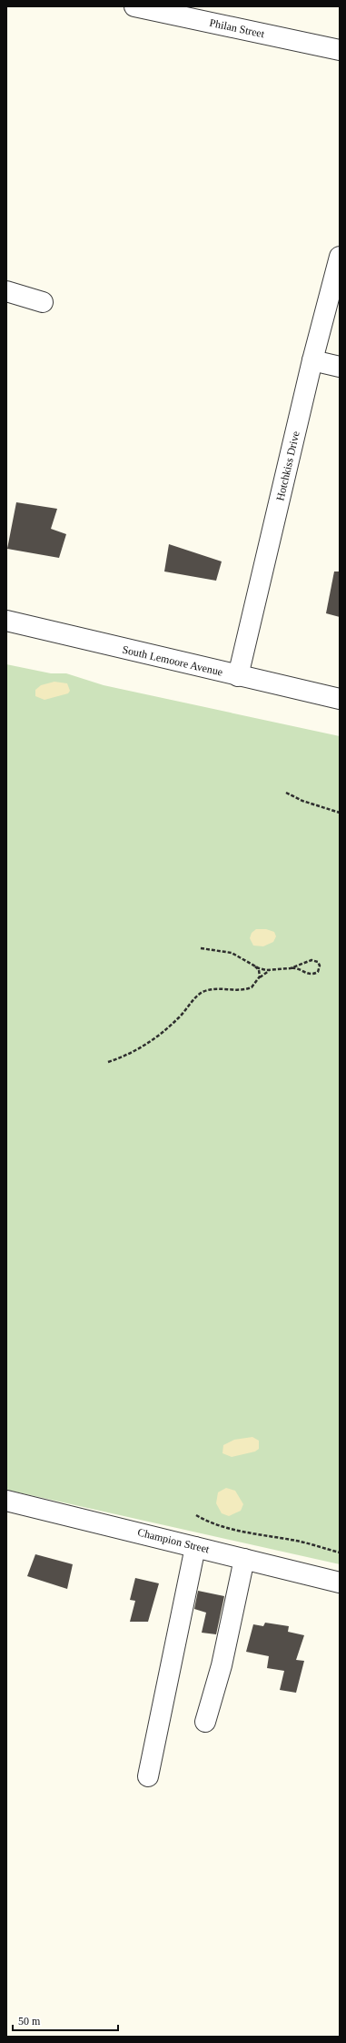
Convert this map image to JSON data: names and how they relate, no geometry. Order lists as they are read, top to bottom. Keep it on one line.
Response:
{"streets":{"street":["Philan Street","Hotchkiss Drive","South Lemoore Avenue","Champion Street"]},"crossings":[["Hotchkiss Drive","South Lemoore Avenue"]],"scale_bar":"50 m"}
